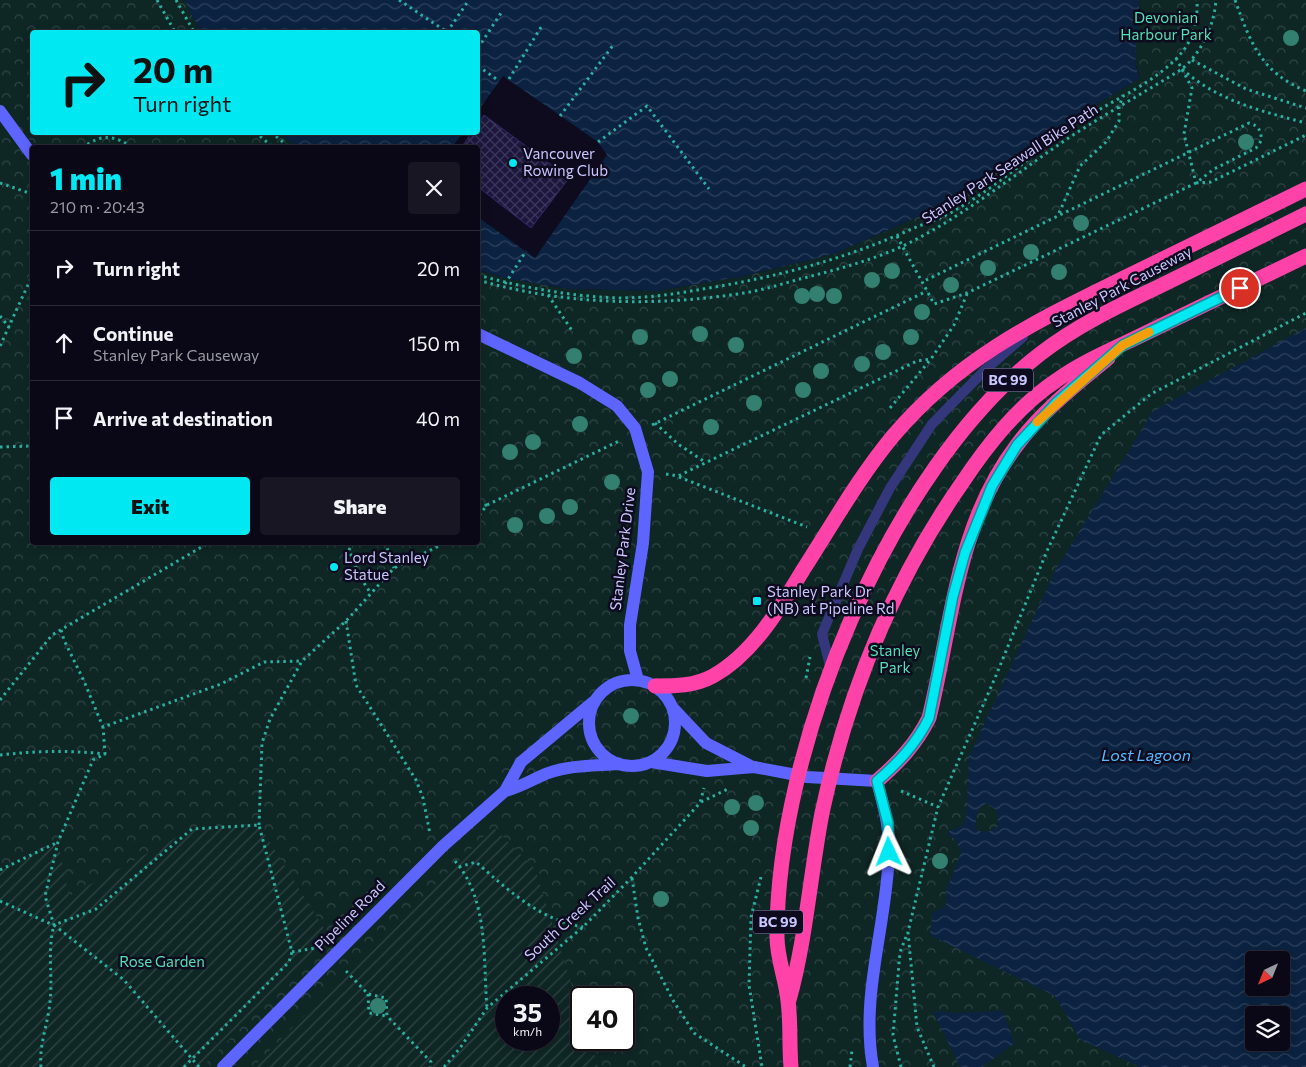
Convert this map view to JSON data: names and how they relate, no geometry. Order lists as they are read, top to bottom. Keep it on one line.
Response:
{"streets":{"highway":["Stanley Park Causeway","BC 99"],"street":["Stanley Park Drive","Pipeline Road"],"path":["Stanley Park Seawall Bike Path","South Creek Trail"]},"crossings":[["Stanley Park Drive","Pipeline Road"]],"water":["Lost Lagoon"],"parks":["Devonian Harbour Park","Stanley Park","Rose Garden"],"places":{"other":["Vancouver Rowing Club","Lord Stanley Statue"],"transit":["Stanley Park Dr (NB) at Pipeline Rd"]},"north":"bottom left","page":{"turn":["20 m","Turn right"],"heading":["1 min","210 m · 20:43"],"list":[{"name":"Turn right","value":"20 m"},{"name":"Continue","note":"Stanley Park Causeway","value":"150 m"},{"name":"Arrive at destination","value":"40 m"}],"buttons":["Exit","Share"],"speed":"35 km/h","limit":"40"}}
